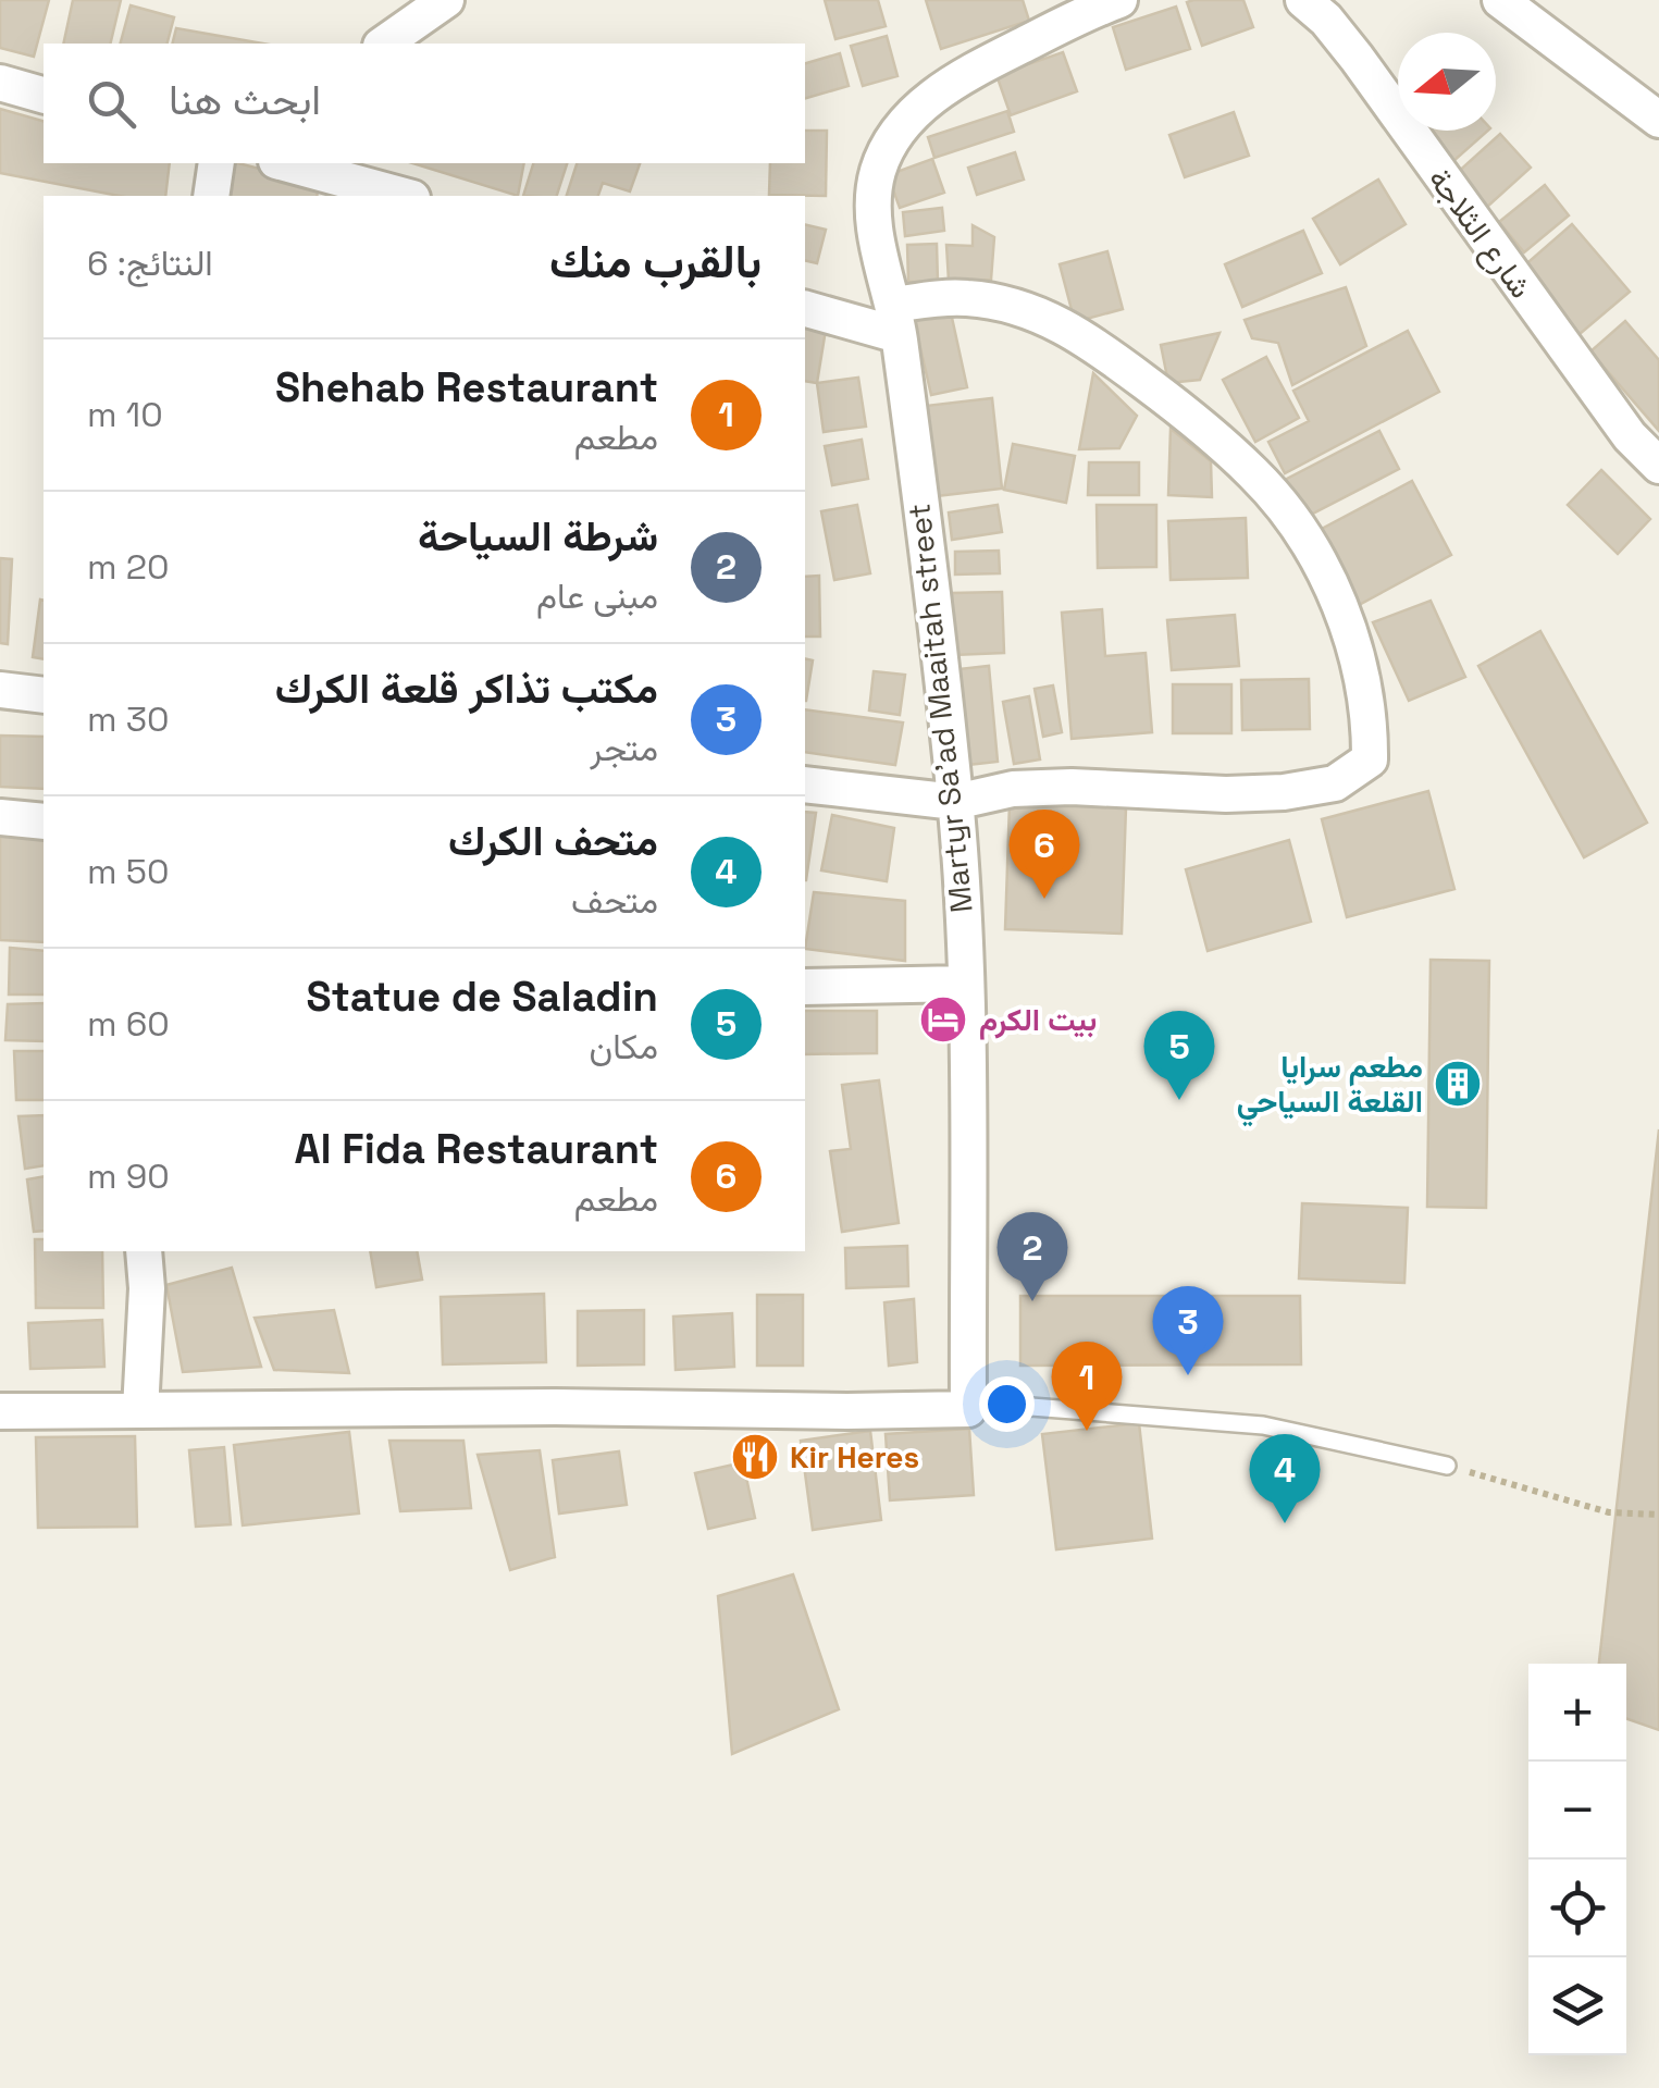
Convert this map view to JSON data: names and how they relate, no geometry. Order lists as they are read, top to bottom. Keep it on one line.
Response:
{"streets":{"street":["شارع الثلاجة","Martyr Sa'ad Maaitah street"]},"places":{"hotel":["بيت الكرم"],"building":["مطعم سرايا القلعة السياحي"],"restaurant":["Kir Heres"]},"north":"left","page":{"search":"ابحث هنا","heading":["بالقرب منك","النتائج: 6"],"list":[{"mark":"1","name":"Shehab Restaurant","note":"مطعم","value":"10 m"},{"mark":"2","name":"شرطة السياحة","note":"مبنى عام","value":"20 m"},{"mark":"3","name":"مكتب تذاكر قلعة الكرك","note":"متجر","value":"30 m"},{"mark":"4","name":"متحف الكرك","note":"متحف","value":"50 m"},{"mark":"5","name":"Statue de Saladin","note":"مكان","value":"60 m"},{"mark":"6","name":"Al Fida Restaurant","note":"مطعم","value":"90 m"}],"pins":["6","5","2","3","1","4"],"map_buttons":["+","−"]}}
